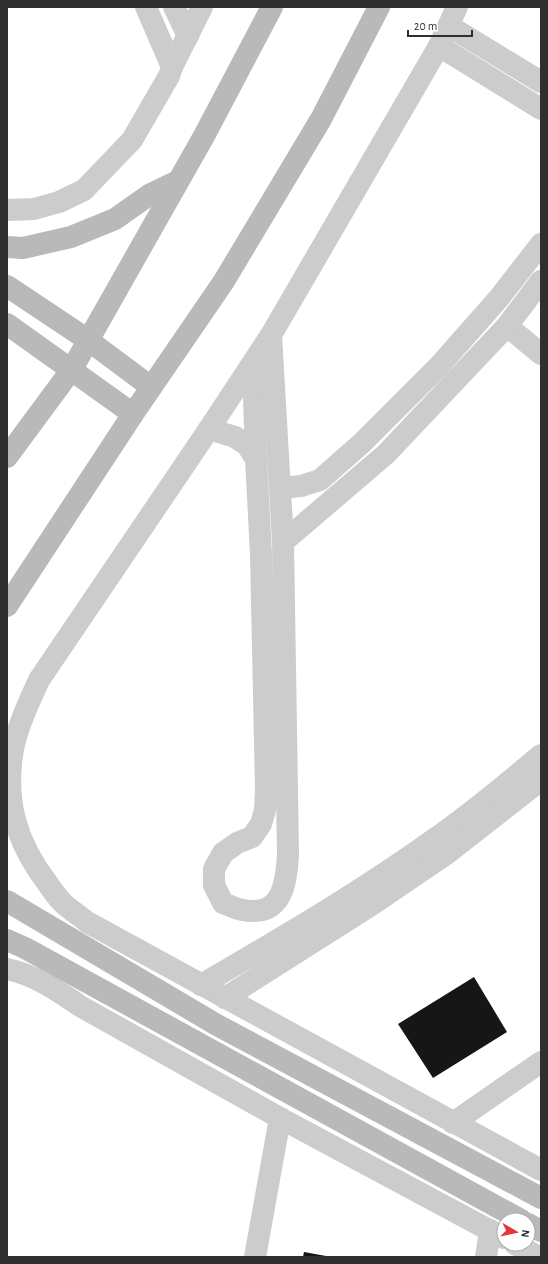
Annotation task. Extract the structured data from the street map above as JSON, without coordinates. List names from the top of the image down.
{
  "scale_bar": "20 m",
  "north": "right"
}
